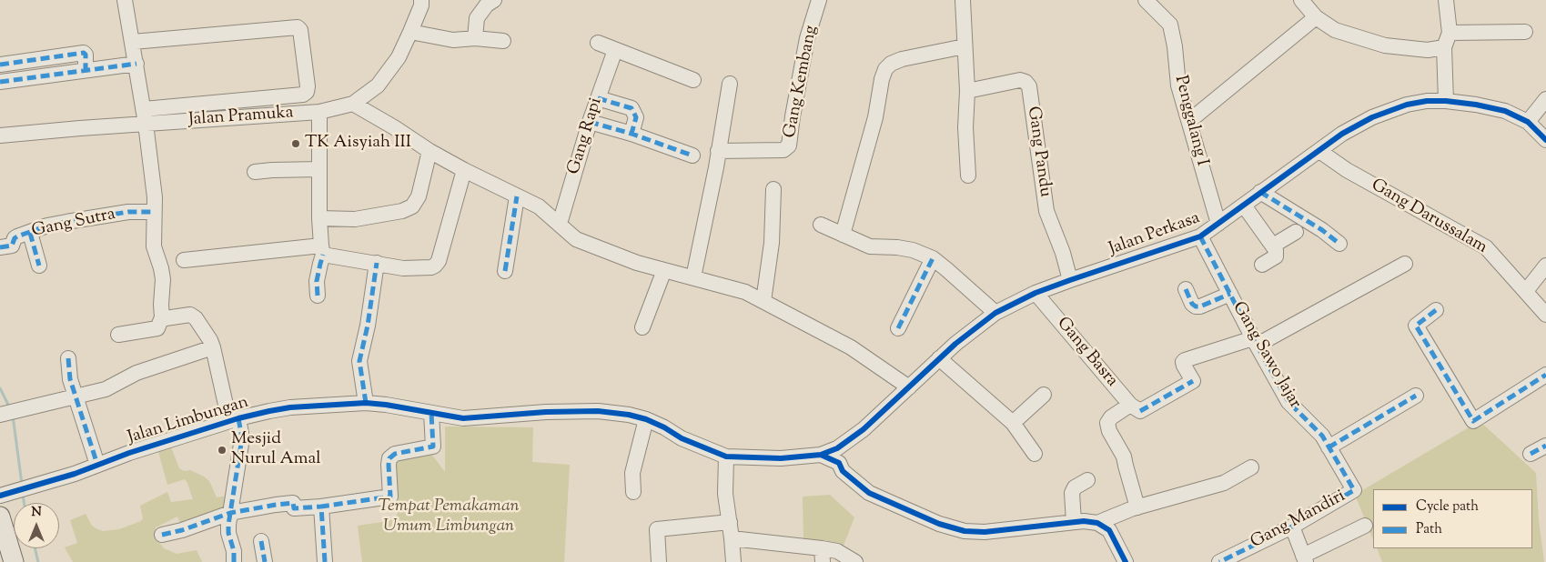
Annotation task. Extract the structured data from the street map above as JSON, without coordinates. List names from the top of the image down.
{
  "streets": {
    "street": [
      "Gang Kembang",
      "Jalan Pramuka",
      "Penggalang I",
      "Gang Rapi",
      "Gang Pandu",
      "Gang Darussalam",
      "Gang Sutra",
      "Jalan Perkasa",
      "Gang Basra",
      "Gang Sawo Jajar",
      "Jalan Limbungan",
      "Gang Mandiri"
    ]
  },
  "crossings": [
    ["Penggalang I", "Jalan Perkasa"],
    ["Gang Pandu", "Jalan Perkasa"],
    ["Gang Darussalam", "Jalan Perkasa"],
    ["Jalan Perkasa", "Gang Basra"],
    ["Jalan Perkasa", "Gang Sawo Jajar"],
    ["Jalan Perkasa", "Jalan Limbungan"],
    ["Gang Sawo Jajar", "Gang Mandiri"]
  ],
  "parks": ["Tempat Pemakaman Umum Limbungan"],
  "places": ["TK Aisyiah III", "Mesjid Nurul Amal"],
  "legend": ["Cycle path", "Path"],
  "north": "top"
}
